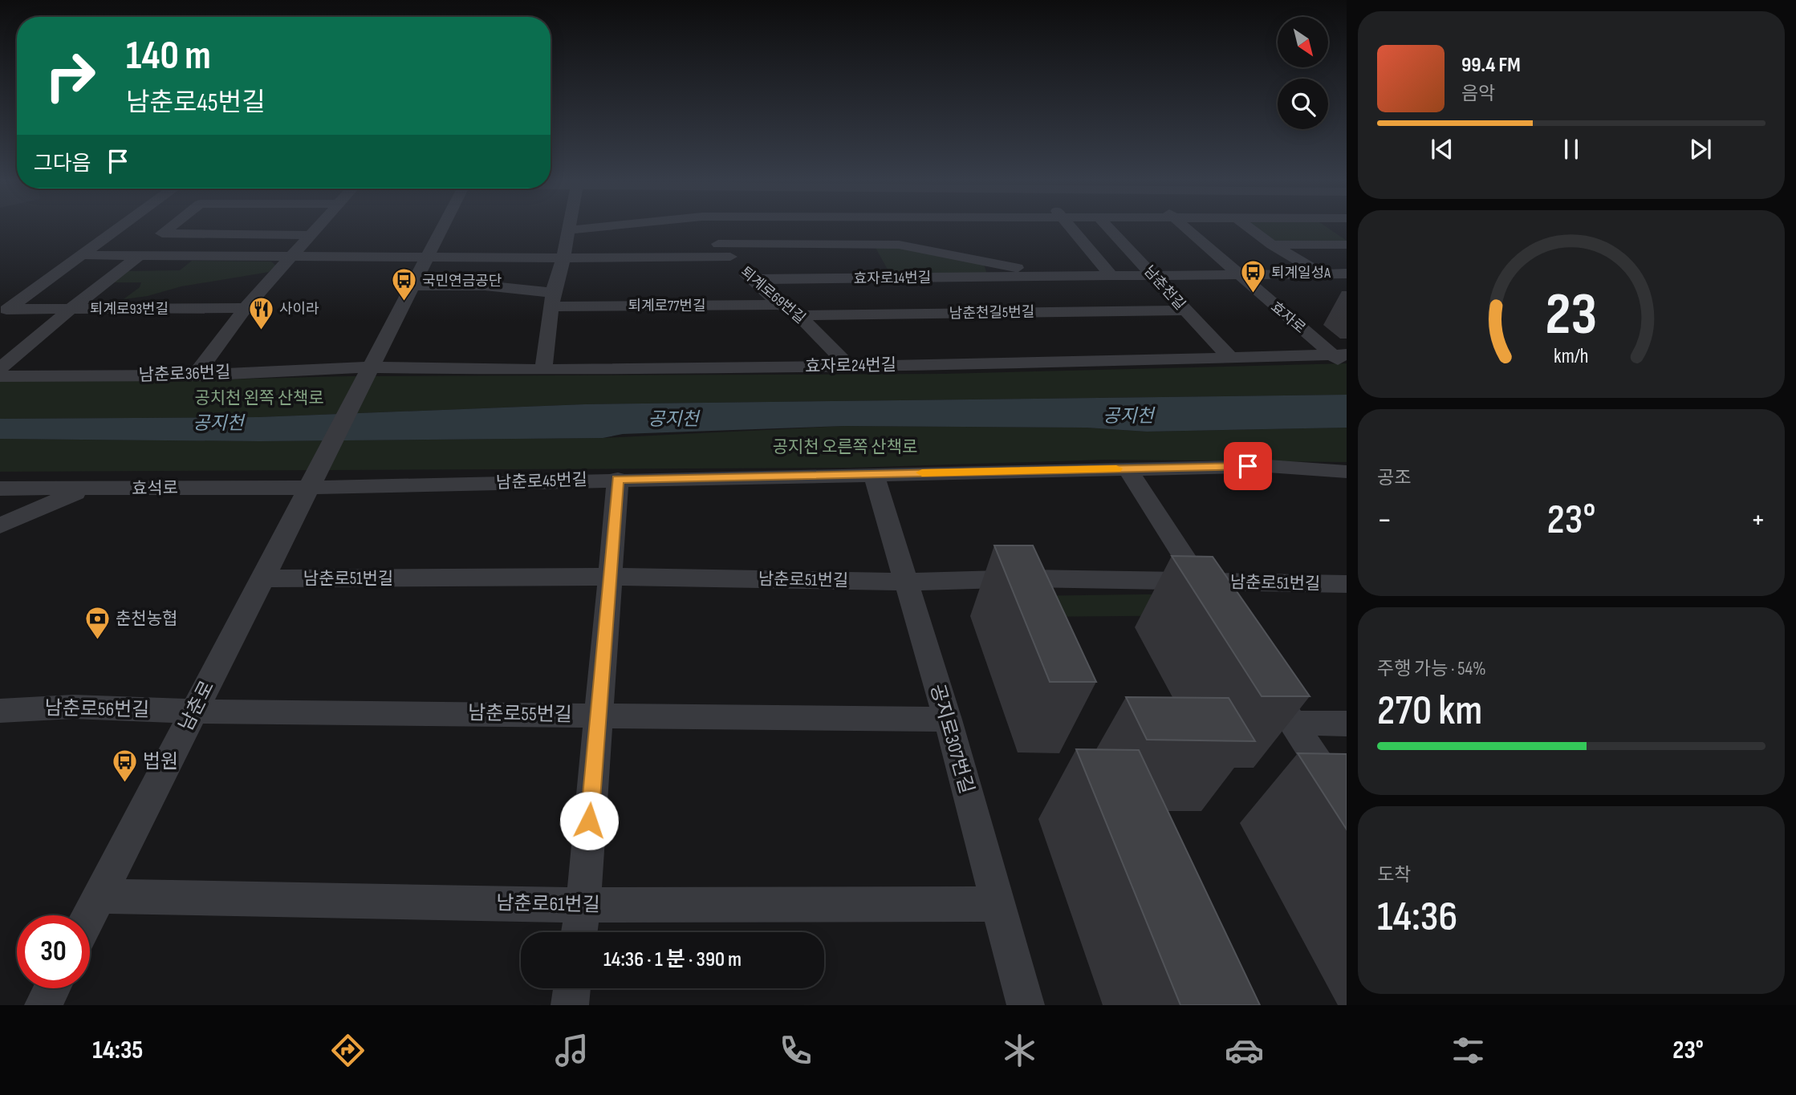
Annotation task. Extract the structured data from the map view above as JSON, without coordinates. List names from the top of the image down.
{
  "streets": {
    "street": [
      "효자로14번길",
      "남춘천길",
      "퇴계로69번길",
      "퇴계로77번길",
      "퇴계로93번길",
      "남춘천길5번길",
      "효자로",
      "효자로24번길",
      "남춘로36번길",
      "남춘로45번길",
      "효석로",
      "남춘로51번길",
      "남춘로",
      "남춘로56번길",
      "남춘로55번길",
      "공지로307번길",
      "남춘로61번길"
    ]
  },
  "crossings": [
    ["효자로14번길", "남춘천길"],
    ["효자로14번길", "퇴계로69번길"],
    ["효자로14번길", "효자로"],
    ["남춘천길", "남춘천길5번길"],
    ["남춘천길", "효자로24번길"],
    ["퇴계로69번길", "퇴계로77번길"],
    ["퇴계로69번길", "남춘천길5번길"],
    ["퇴계로69번길", "효자로24번길"],
    ["효자로", "효자로24번길"],
    ["효자로24번길", "남춘로36번길"],
    ["효자로24번길", "남춘로"],
    ["남춘로36번길", "남춘로"],
    ["남춘로45번길", "효석로"],
    ["남춘로45번길", "남춘로"],
    ["남춘로45번길", "공지로307번길"],
    ["효석로", "남춘로"],
    ["남춘로51번길", "남춘로"],
    ["남춘로51번길", "공지로307번길"],
    ["남춘로", "남춘로56번길"],
    ["남춘로", "남춘로55번길"],
    ["남춘로", "남춘로61번길"],
    ["남춘로56번길", "남춘로55번길"],
    ["남춘로55번길", "공지로307번길"],
    ["공지로307번길", "남춘로61번길"]
  ],
  "water": ["공지천"],
  "parks": ["공치천 왼쪽 산책로", "공지천 오른쪽 산책로"],
  "places": {
    "bus stop": ["퇴계일성A", "국민연금공단", "법원"],
    "restaurant": ["사이라"],
    "bank": ["춘천농협"]
  },
  "north": "bottom right",
  "page": {
    "turn": ["140 m", "남춘로45번길"],
    "song": ["99.4 FM", "음악"],
    "then": "그다음",
    "tile": [
      "공조",
      ["주행 가능 · 54%", "270 km"],
      ["도착", "14:36"]
    ],
    "heat": ["−", "23°", "+"],
    "limit": "30",
    "trip": "14:36 · 1 분 · 390 m",
    "tabs": ["14:35", "23°"],
    "gauge": ["23", "km/h"]
  }
}
